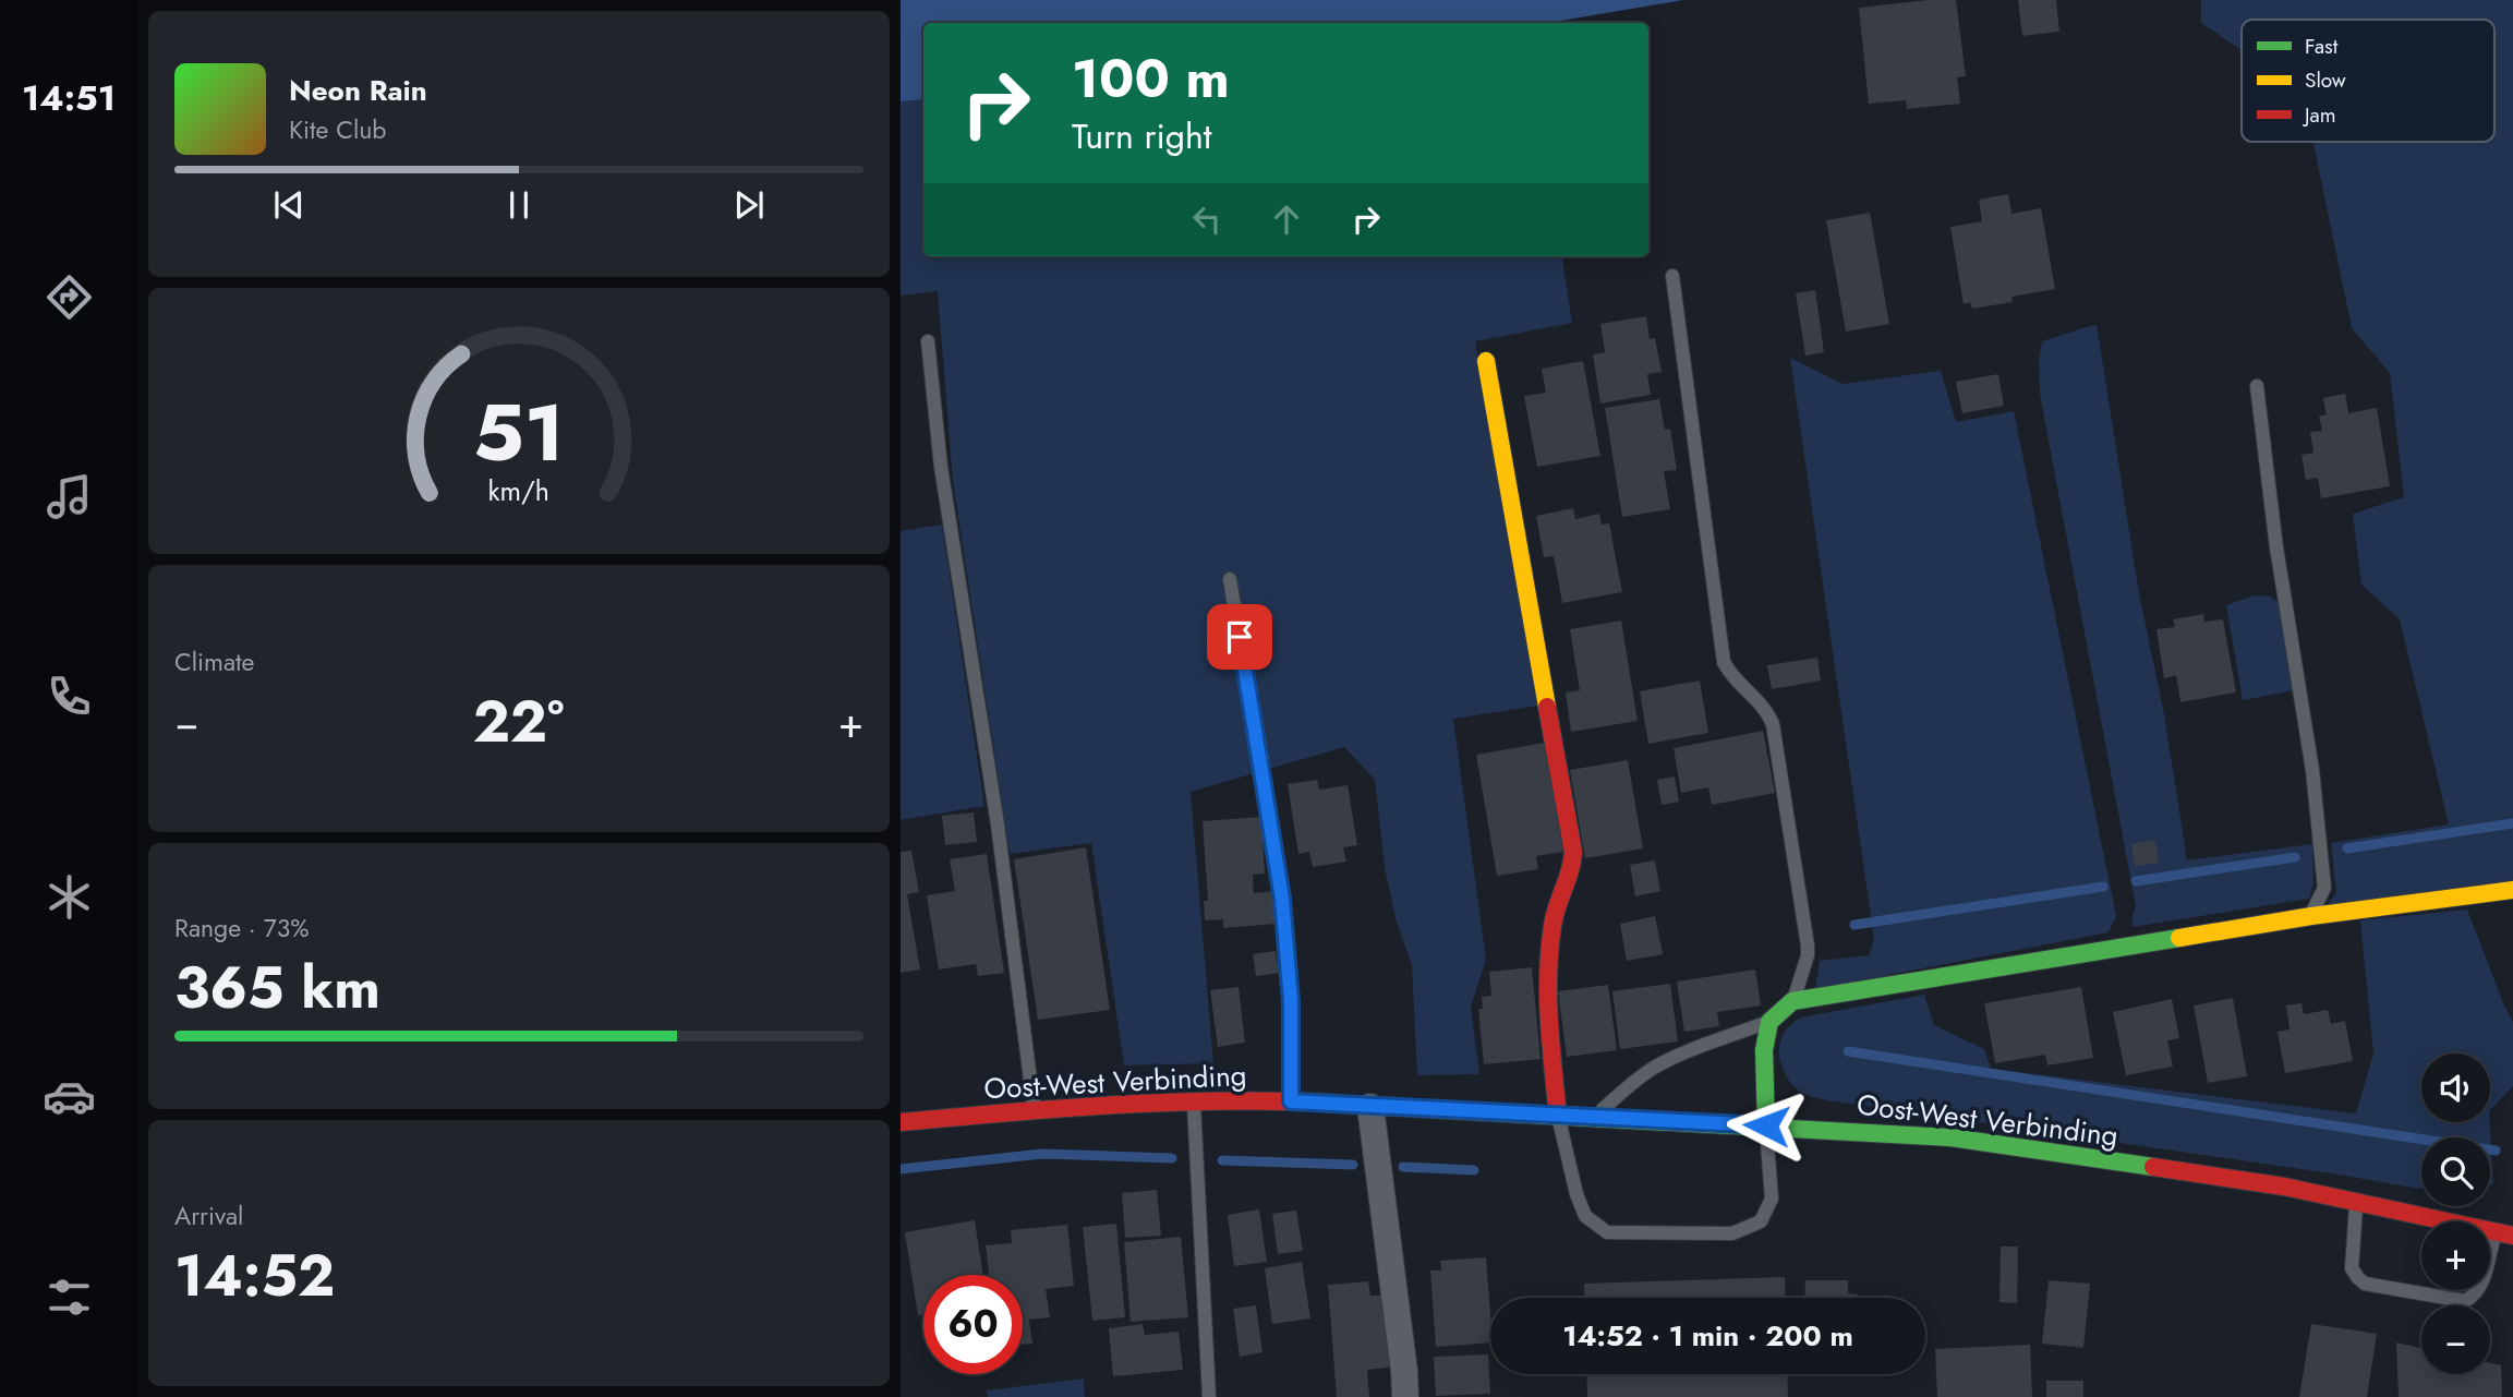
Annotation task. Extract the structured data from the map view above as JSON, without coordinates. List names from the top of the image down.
{
  "streets": {
    "street": ["Oost-West Verbinding"]
  },
  "legend": ["Fast", "Slow", "Jam"],
  "page": {
    "tabs": "14:51",
    "turn": ["100 m", "Turn right"],
    "song": ["Neon Rain", "Kite Club"],
    "tile": [
      "Climate",
      ["Range · 73%", "365 km"],
      ["Arrival", "14:52"]
    ],
    "heat": ["−", "22°", "+"],
    "map_buttons": ["+", "−"],
    "limit": "60",
    "trip": "14:52 · 1 min · 200 m",
    "gauge": ["51", "km/h"]
  }
}
